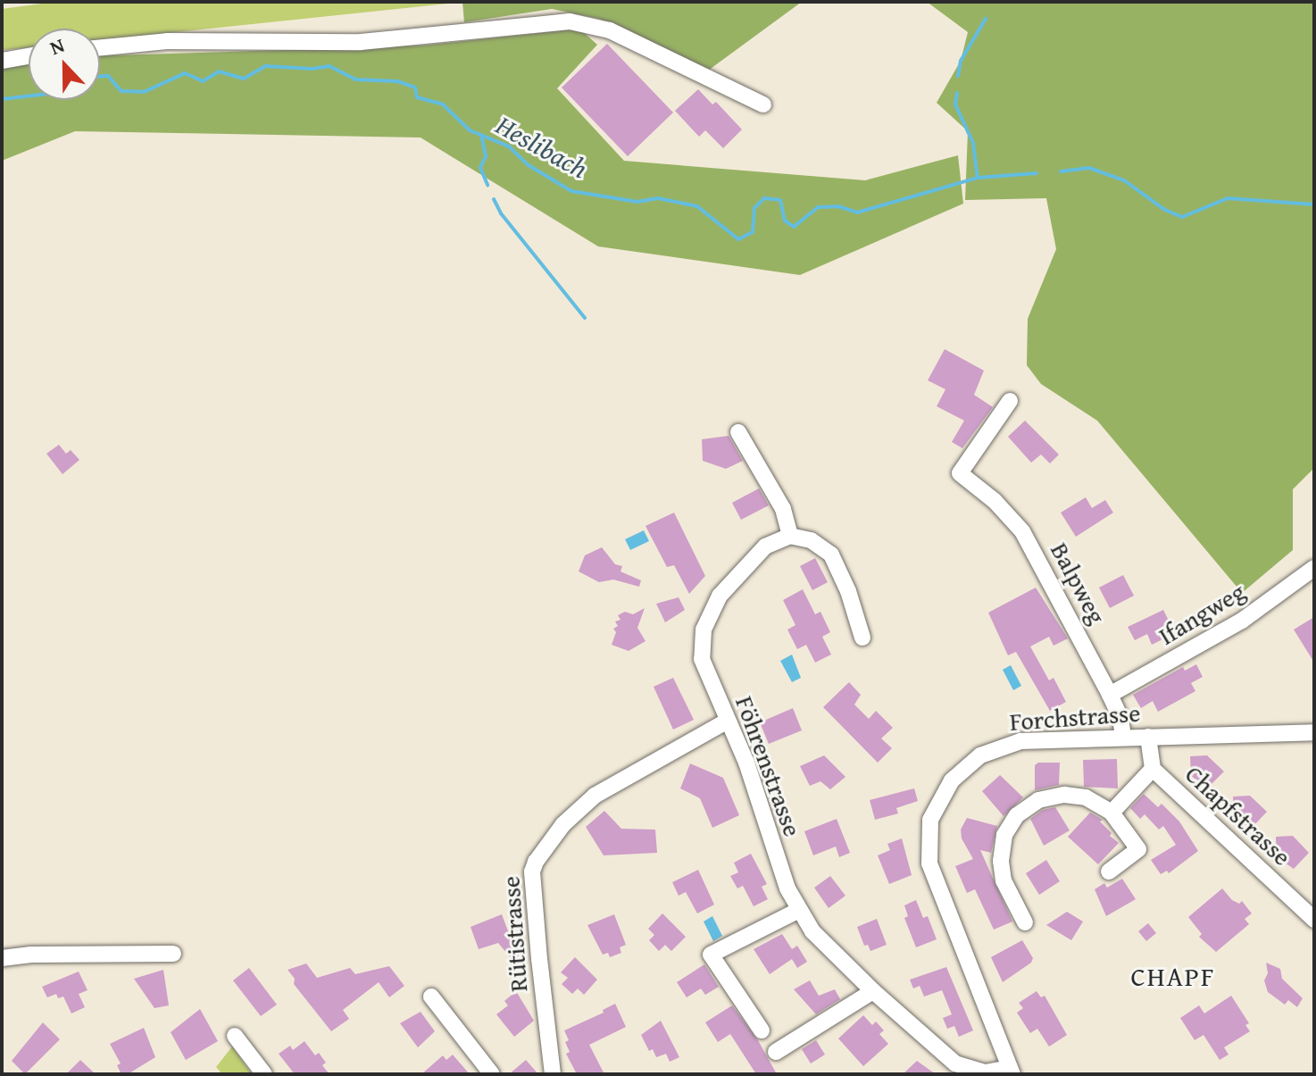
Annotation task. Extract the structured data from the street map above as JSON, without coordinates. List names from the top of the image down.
{
  "streets": {
    "street": [
      "Balpweg",
      "Ifangweg",
      "Forchstrasse",
      "Föhrenstrasse",
      "Chapfstrasse",
      "Rütistrasse"
    ]
  },
  "crossings": [
    ["Balpweg", "Ifangweg"],
    ["Balpweg", "Forchstrasse"],
    ["Forchstrasse", "Föhrenstrasse"],
    ["Forchstrasse", "Chapfstrasse"],
    ["Föhrenstrasse", "Rütistrasse"]
  ],
  "districts": ["CHAPF"],
  "water": ["Heslibach"],
  "north": "top"
}
